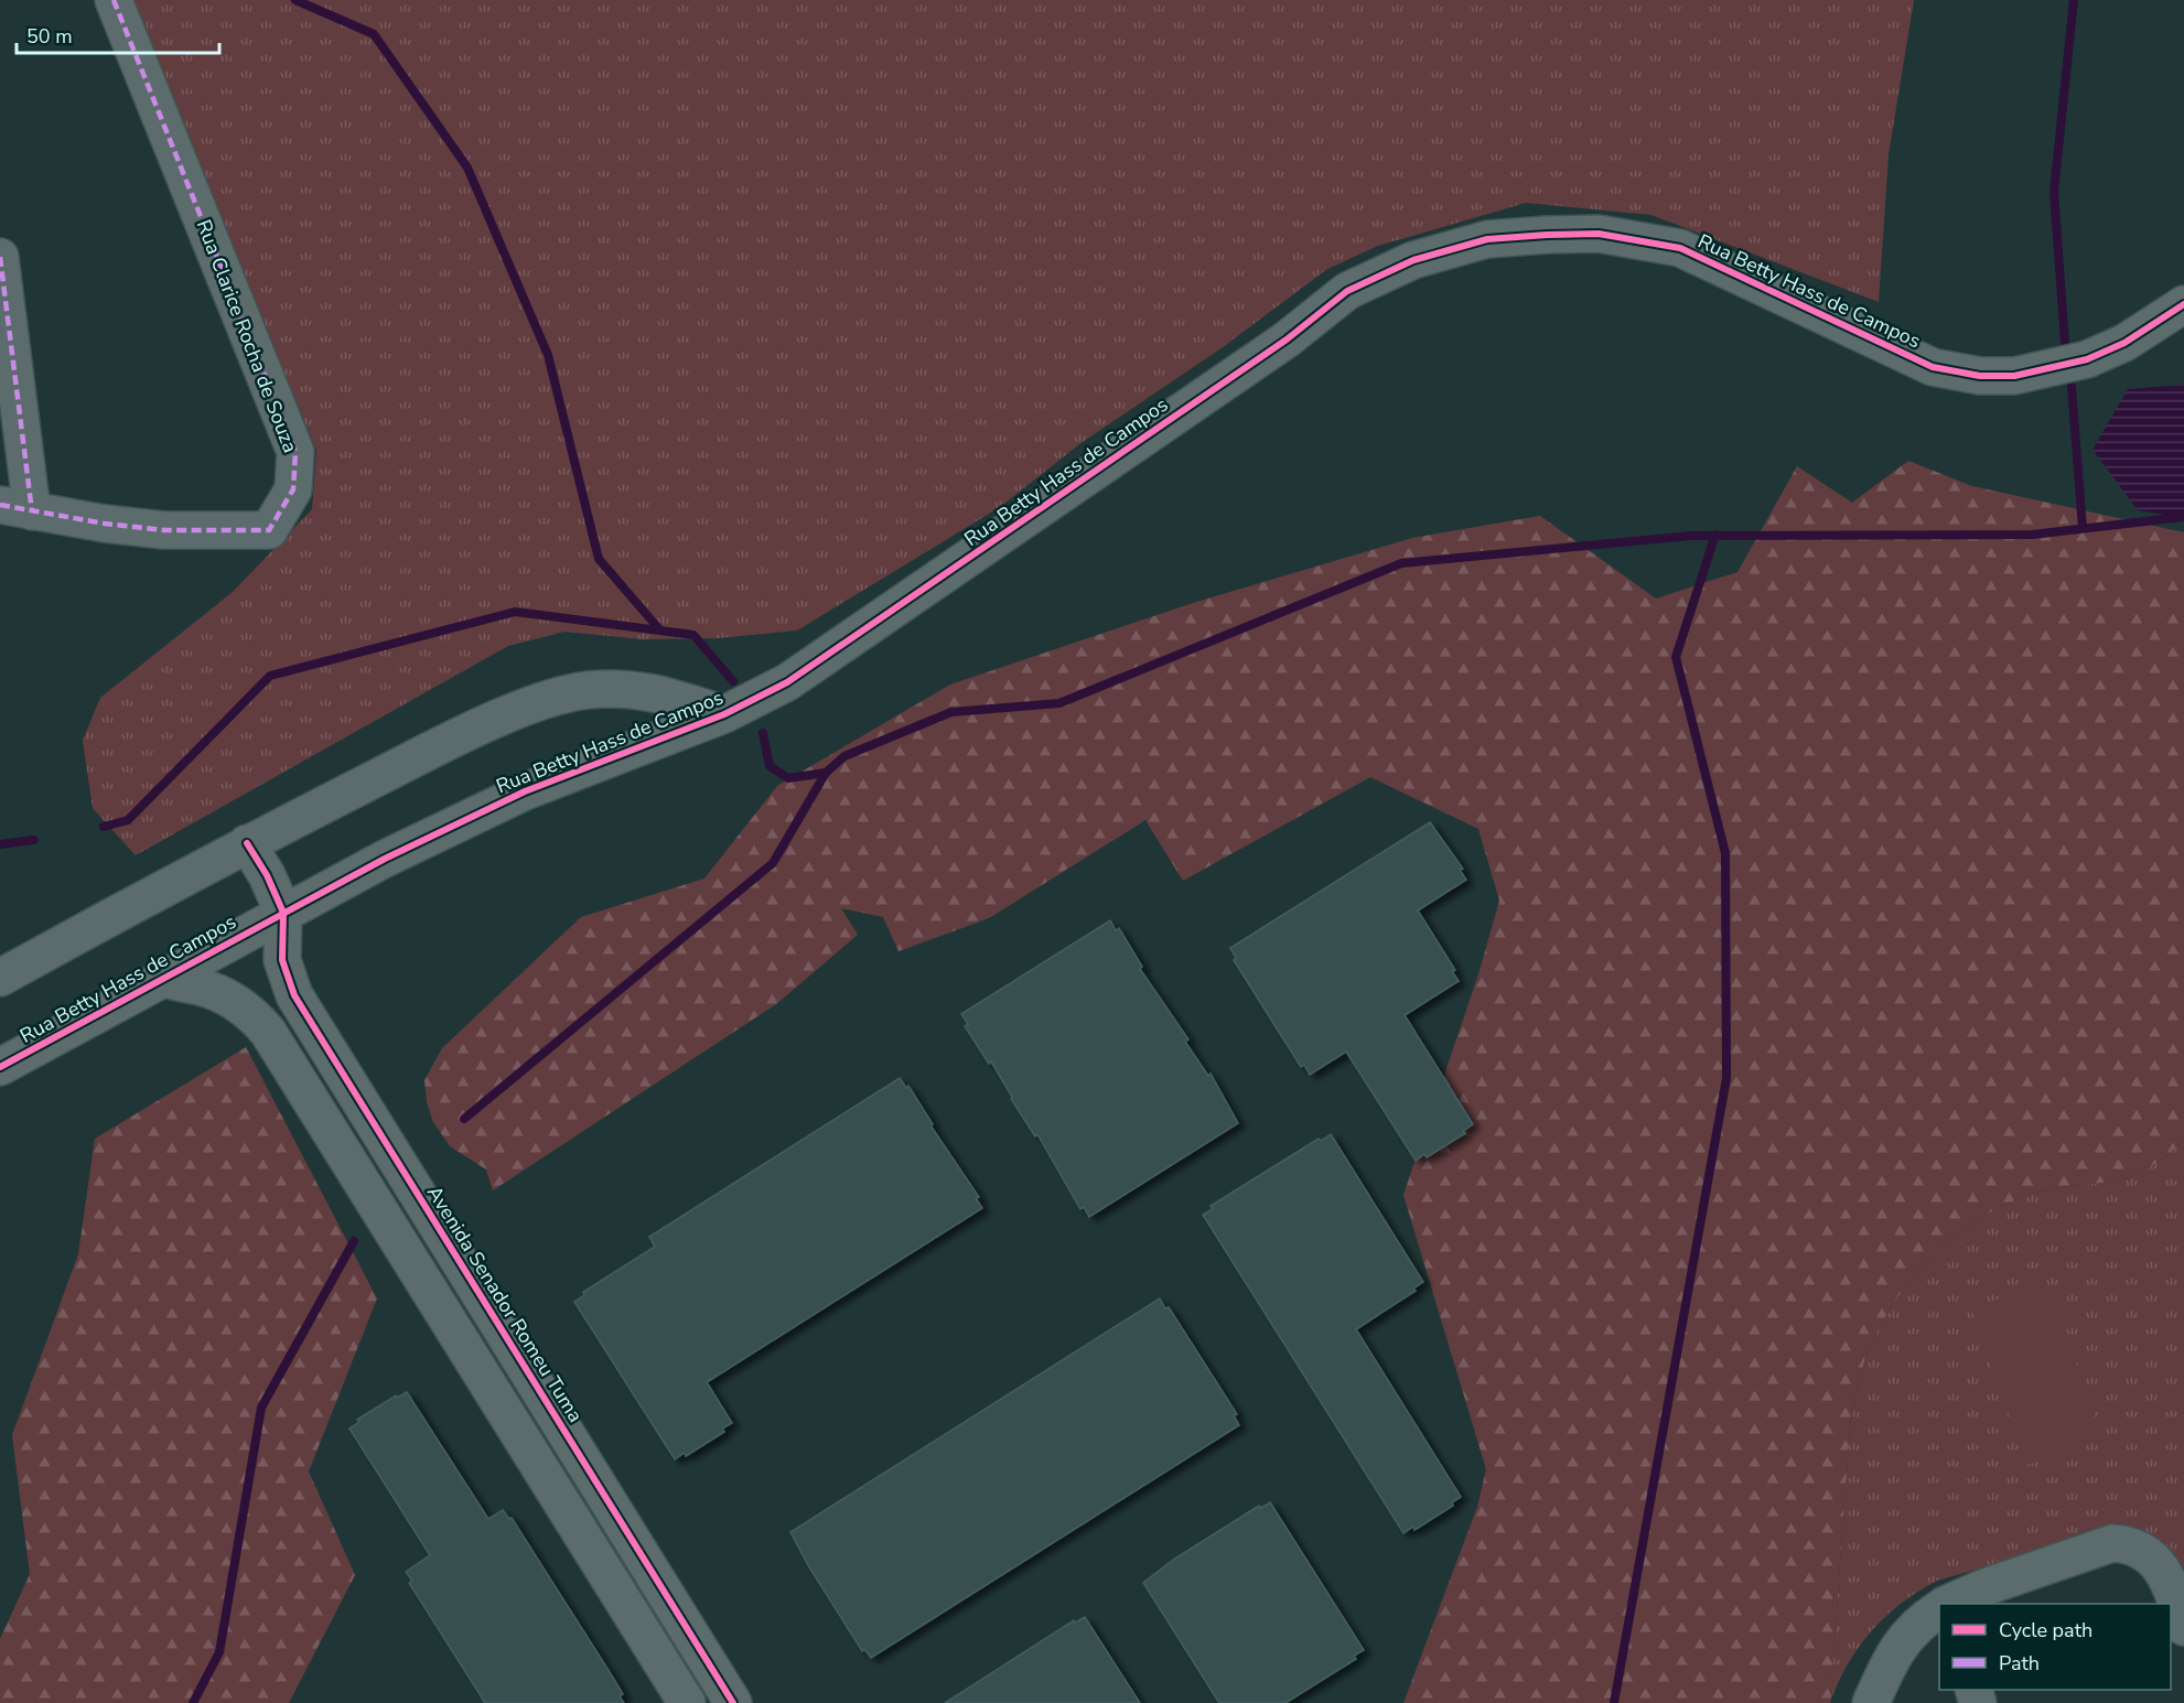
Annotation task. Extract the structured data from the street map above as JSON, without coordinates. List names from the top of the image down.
{
  "streets": {
    "street": ["Rua Betty Hass de Campos", "Rua Clarice Rocha de Souza", "Avenida Senador Romeu Tuma"]
  },
  "crossings": [
    ["Rua Betty Hass de Campos", "Avenida Senador Romeu Tuma"]
  ],
  "legend": ["Cycle path", "Path"],
  "scale_bar": "50 m"
}
